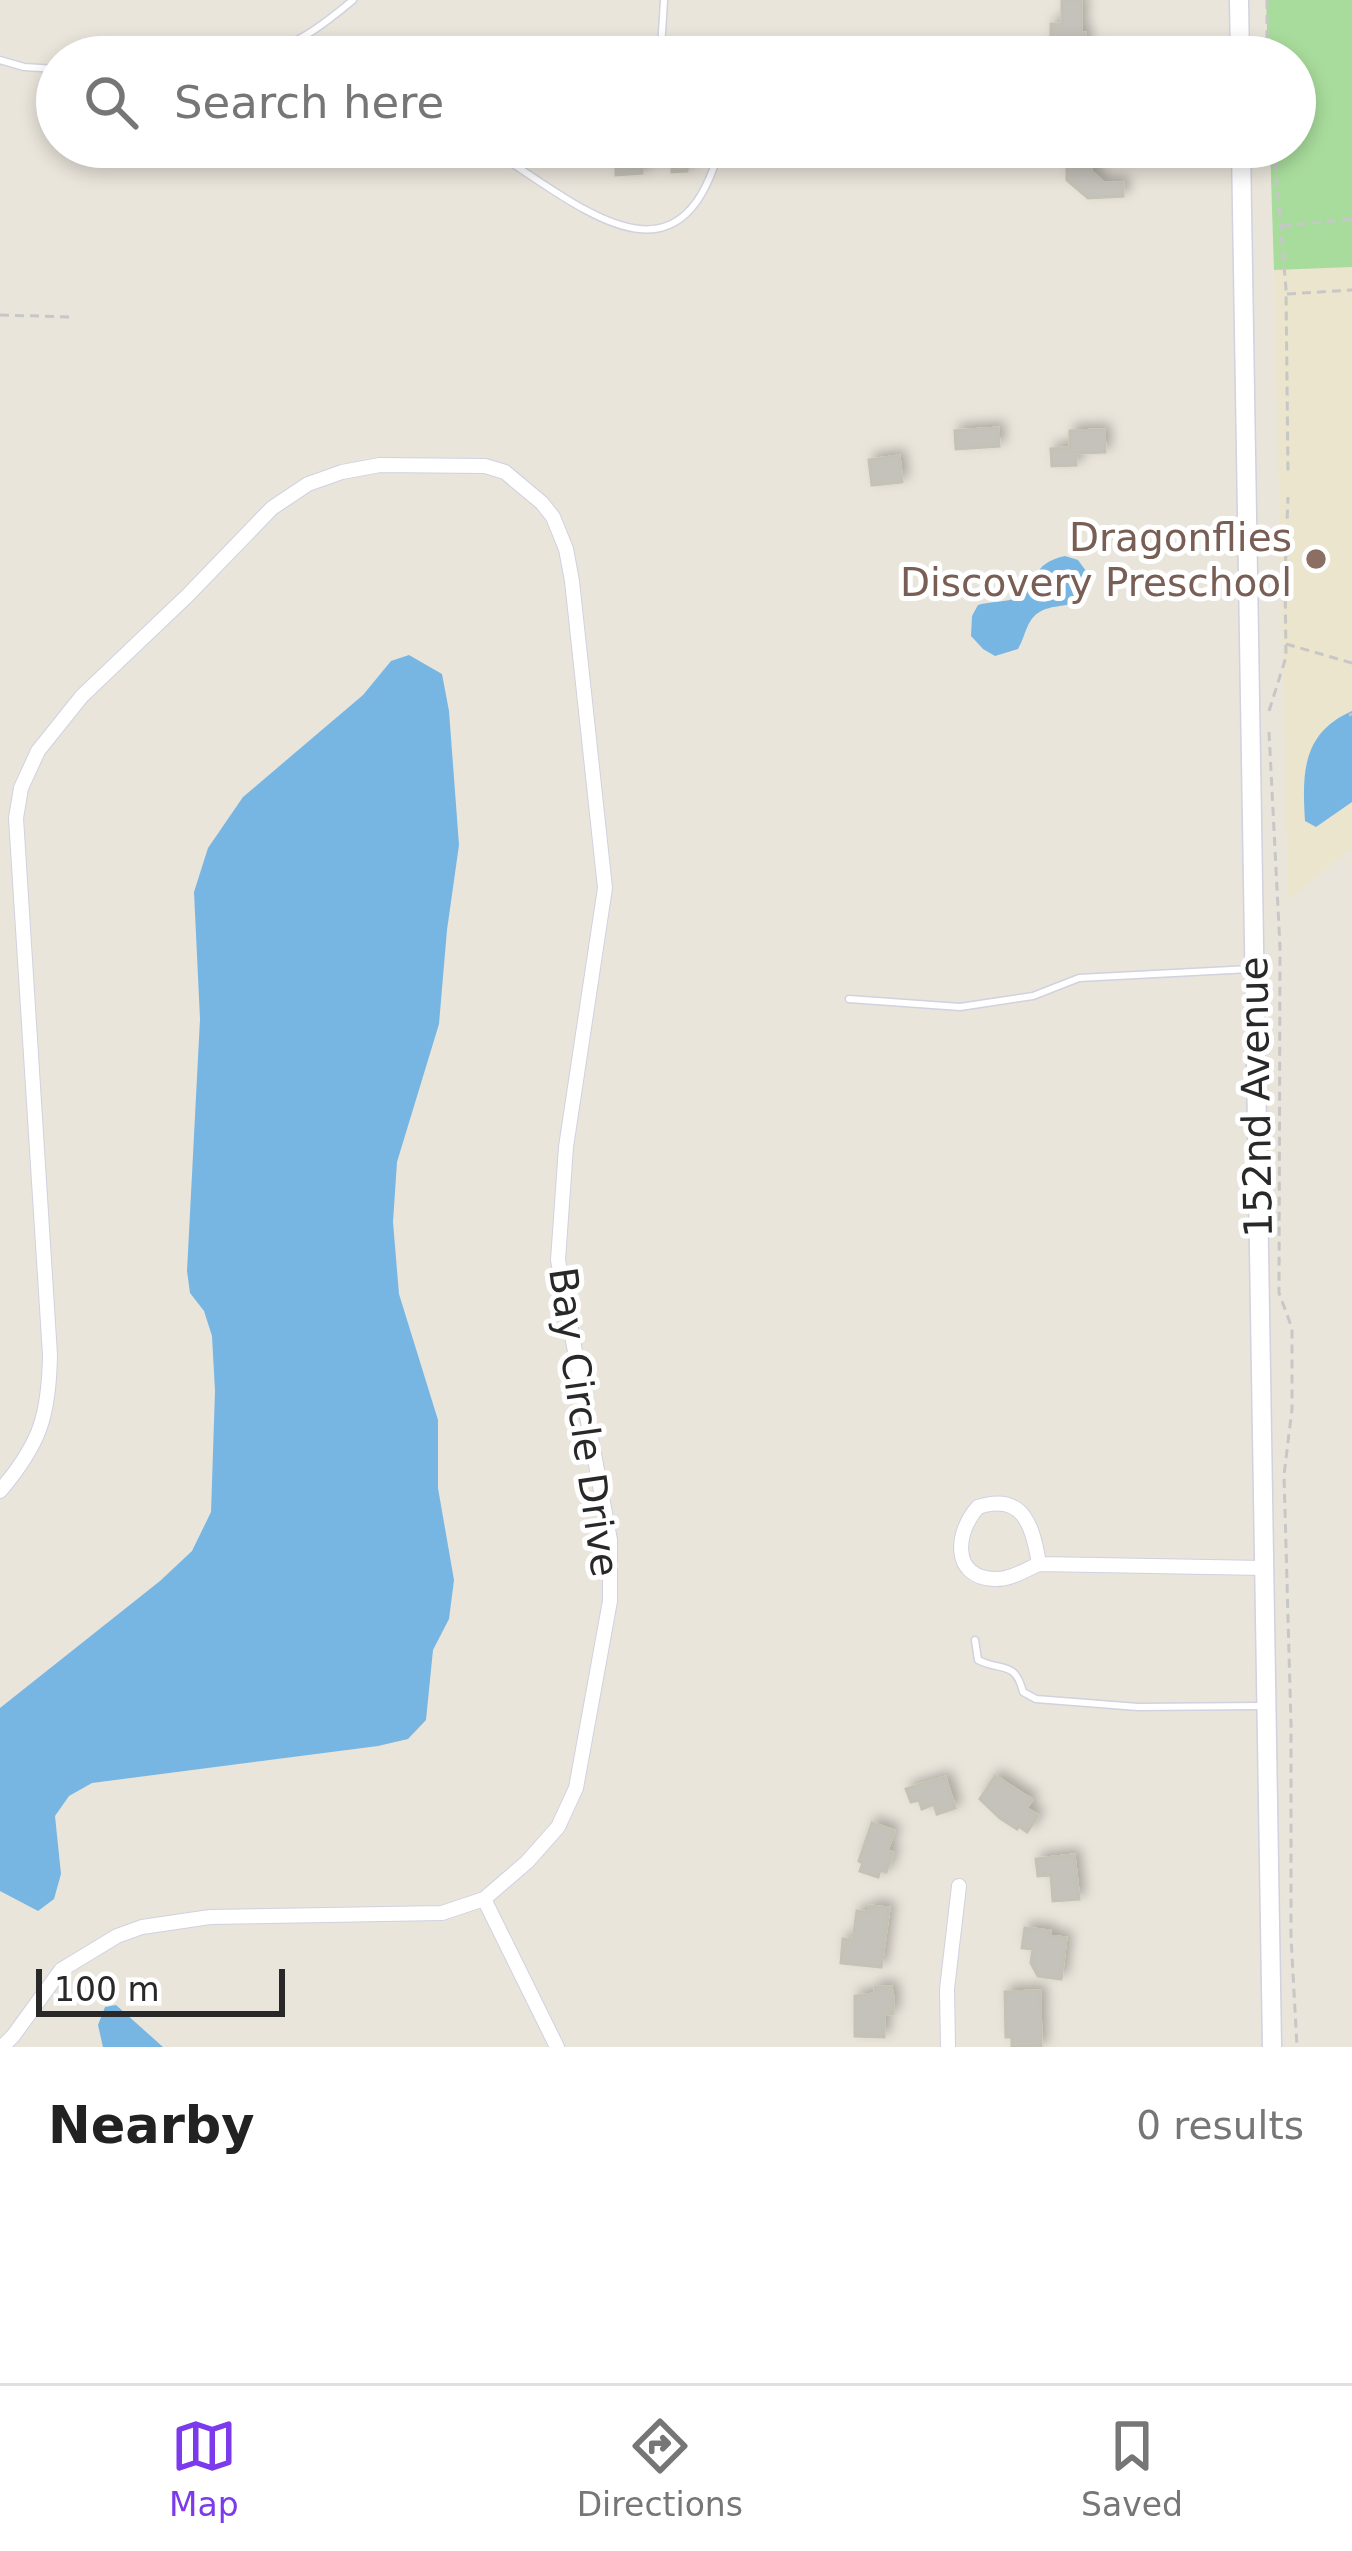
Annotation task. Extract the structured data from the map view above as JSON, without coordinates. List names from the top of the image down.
{
  "streets": {
    "street": ["152nd Avenue", "Bay Circle Drive"]
  },
  "places": ["Dragonflies Discovery Preschool"],
  "scale_bar": "100 m",
  "page": {
    "search": "Search here",
    "scale": "100 m",
    "heading": ["Nearby", "0 results"],
    "nav": ["Map", "Directions", "Saved"]
  }
}
